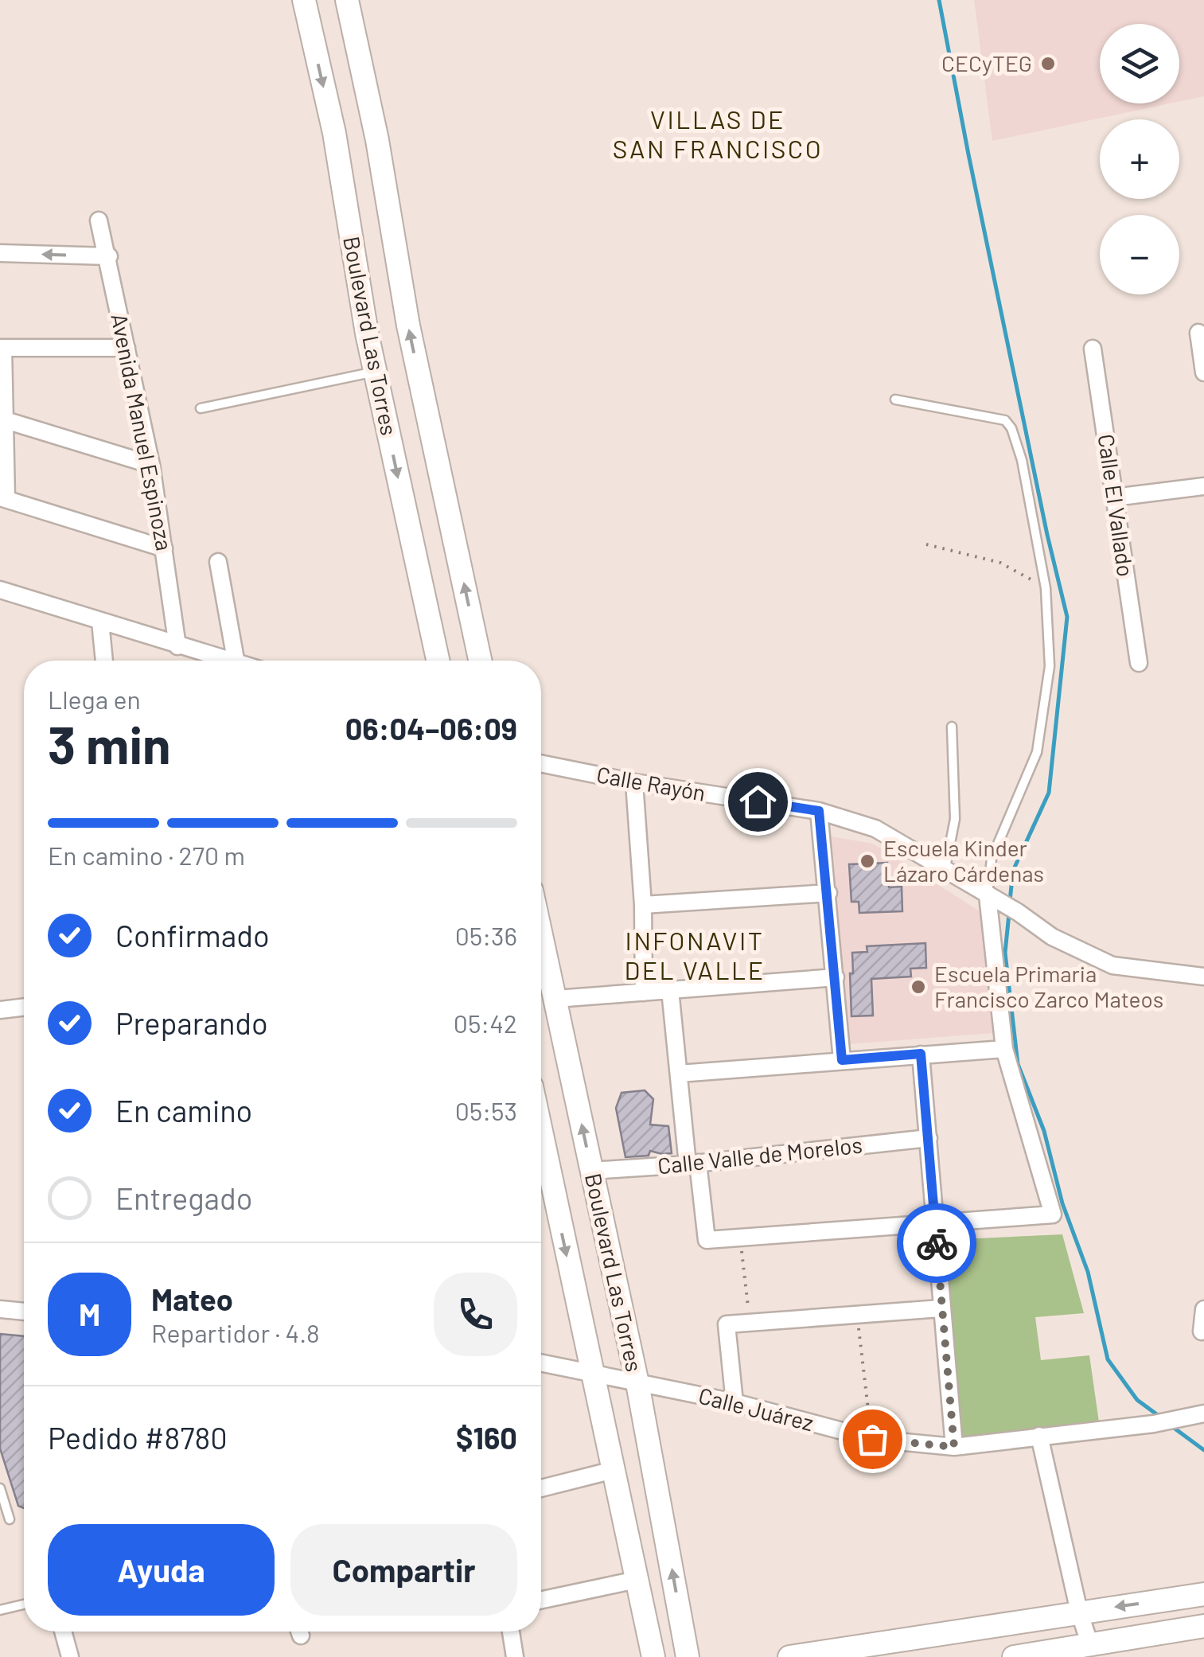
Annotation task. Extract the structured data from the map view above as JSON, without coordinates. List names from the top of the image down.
{
  "streets": {
    "street": [
      "Boulevard Las Torres",
      "Avenida Manuel Espinoza",
      "Calle El Vallado",
      "Calle Rayón",
      "Calle Valle de Morelos",
      "Calle Juárez"
    ]
  },
  "crossings": [
    ["Boulevard Las Torres", "Calle Valle de Morelos"],
    ["Boulevard Las Torres", "Calle Juárez"]
  ],
  "districts": ["VILLAS DE SAN FRANCISCO", "INFONAVIT DEL VALLE"],
  "places": ["CECyTEG", "Escuela Kinder Lázaro Cárdenas", "Escuela Primaria Francisco Zarco Mateos"],
  "page": {
    "map_buttons": ["+", "−"],
    "heading": ["3 min", "Llega en", "06:04–06:09"],
    "panel": [
      "Mateo",
      "Repartidor · 4.8",
      "Pedido #8780",
      "$160"
    ],
    "bar": "En camino · 270 m",
    "list": [
      ["Confirmado", "05:36"],
      ["Preparando", "05:42"],
      ["En camino", "05:53"],
      "Entregado"
    ],
    "round": "M",
    "buttons": ["Ayuda", "Compartir"]
  }
}
